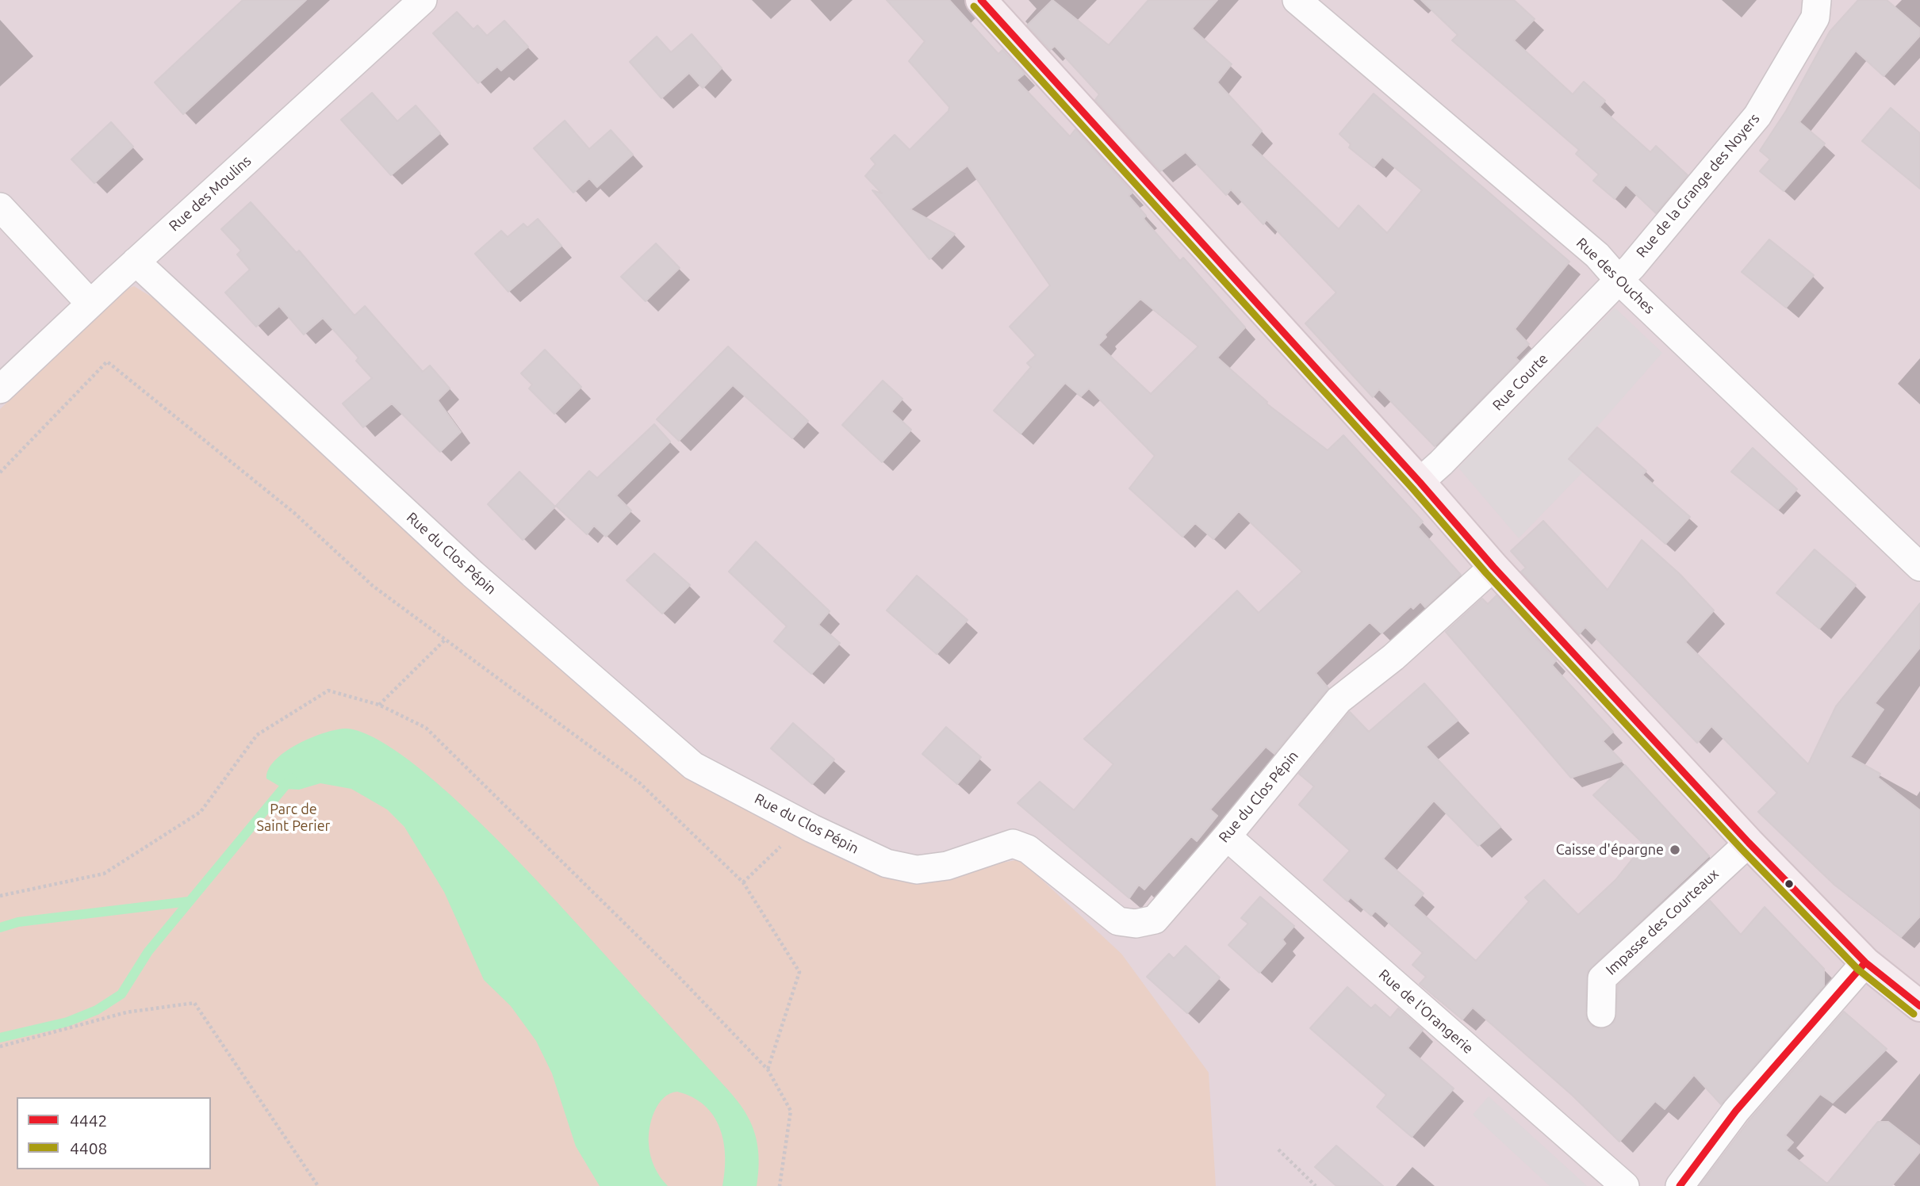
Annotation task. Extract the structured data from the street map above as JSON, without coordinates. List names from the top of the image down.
{
  "streets": {
    "street": [
      "Rue de la Grange des Noyers",
      "Rue des Moulins",
      "Rue des Ouches",
      "Rue Courte",
      "Rue du Clos Pépin",
      "Impasse des Courteaux",
      "Rue de l'Orangerie"
    ]
  },
  "crossings": [
    ["Rue de la Grange des Noyers", "Rue des Ouches"],
    ["Rue de la Grange des Noyers", "Rue Courte"],
    ["Rue des Moulins", "Rue du Clos Pépin"],
    ["Rue des Ouches", "Rue Courte"],
    ["Rue du Clos Pépin", "Rue de l'Orangerie"]
  ],
  "parks": ["Parc de Saint Perier"],
  "places": ["Caisse d'épargne"],
  "lines": ["transit line 4442", "transit line 4408"],
  "legend": ["4442", "4408"]
}
